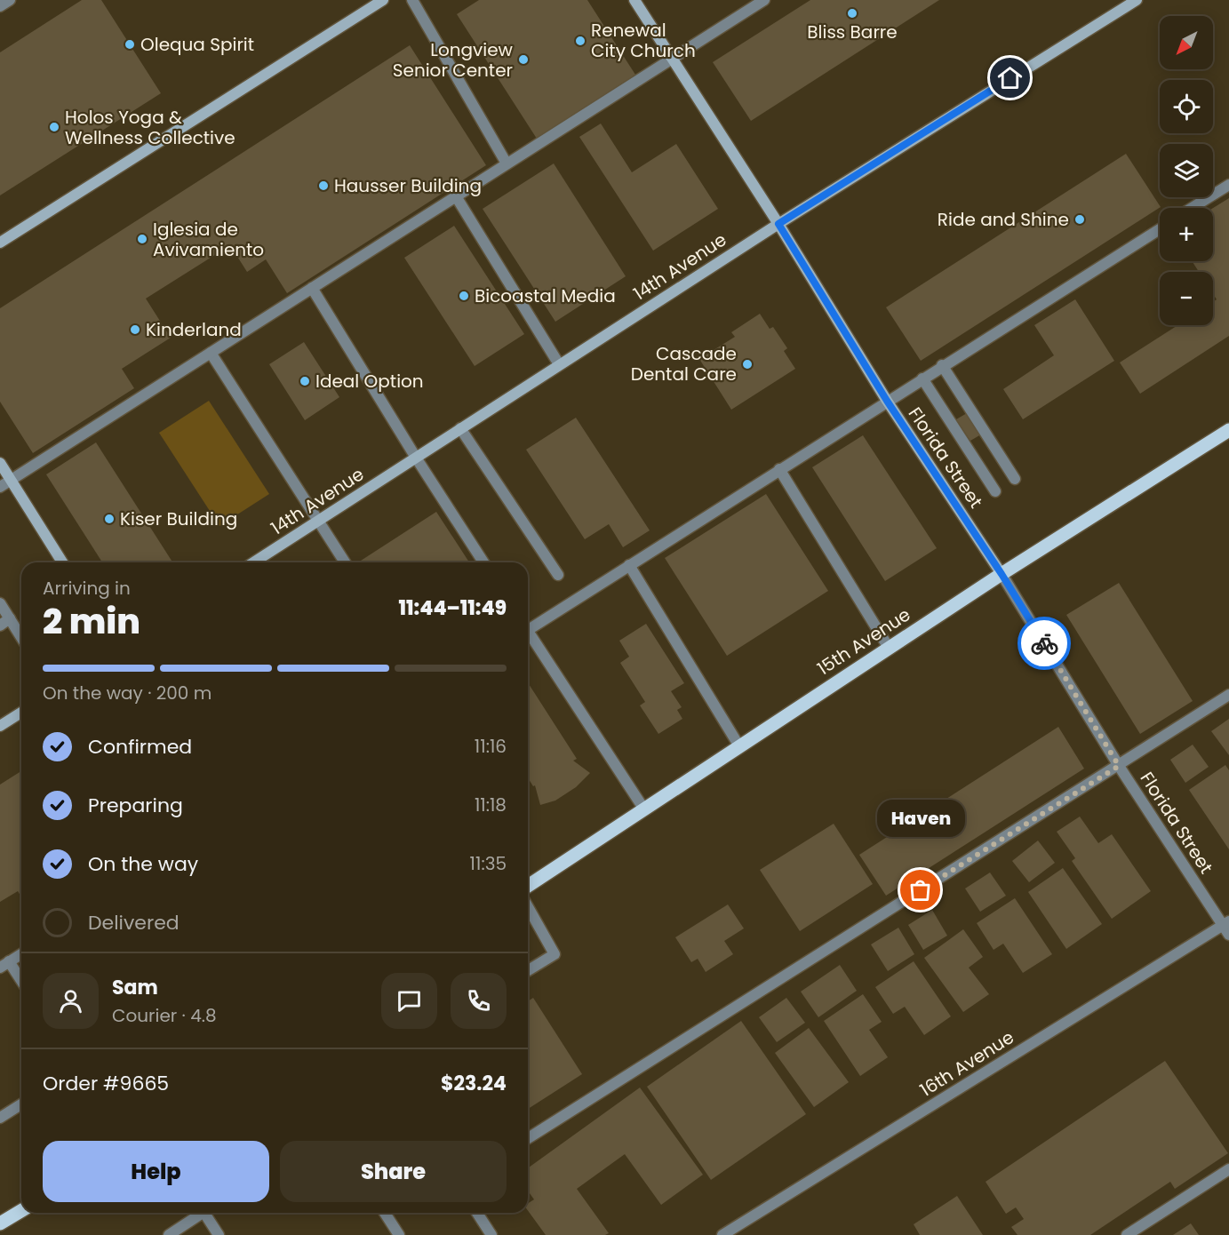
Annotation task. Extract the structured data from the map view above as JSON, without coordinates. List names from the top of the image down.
{
  "streets": {
    "main road": ["15th Avenue"],
    "street": ["14th Avenue", "Florida Street", "16th Avenue"]
  },
  "crossings": [
    ["14th Avenue", "Florida Street"],
    ["Florida Street", "15th Avenue"],
    ["Florida Street", "16th Avenue"]
  ],
  "places": [
    "Bliss Barre",
    "Renewal City Church",
    "Olequa Spirit",
    "Longview Senior Center",
    "Holos Yoga & Wellness Collective",
    "Hausser Building",
    "Ride and Shine",
    "Iglesia de Avivamiento",
    "Bicoastal Media",
    "Kinderland",
    "Cascade Dental Care",
    "Ideal Option",
    "Kiser Building",
    "Haven"
  ],
  "north": "bottom left",
  "page": {
    "map_buttons": ["+", "−"],
    "heading": ["2 min", "Arriving in", "11:44–11:49"],
    "panel": [
      "Sam",
      "Courier · 4.8",
      "Order #9665",
      "$23.24"
    ],
    "bar": "On the way · 200 m",
    "list": [
      ["Confirmed", "11:16"],
      ["Preparing", "11:18"],
      ["On the way", "11:35"],
      "Delivered"
    ],
    "bubble": "Haven",
    "buttons": ["Help", "Share"]
  }
}
